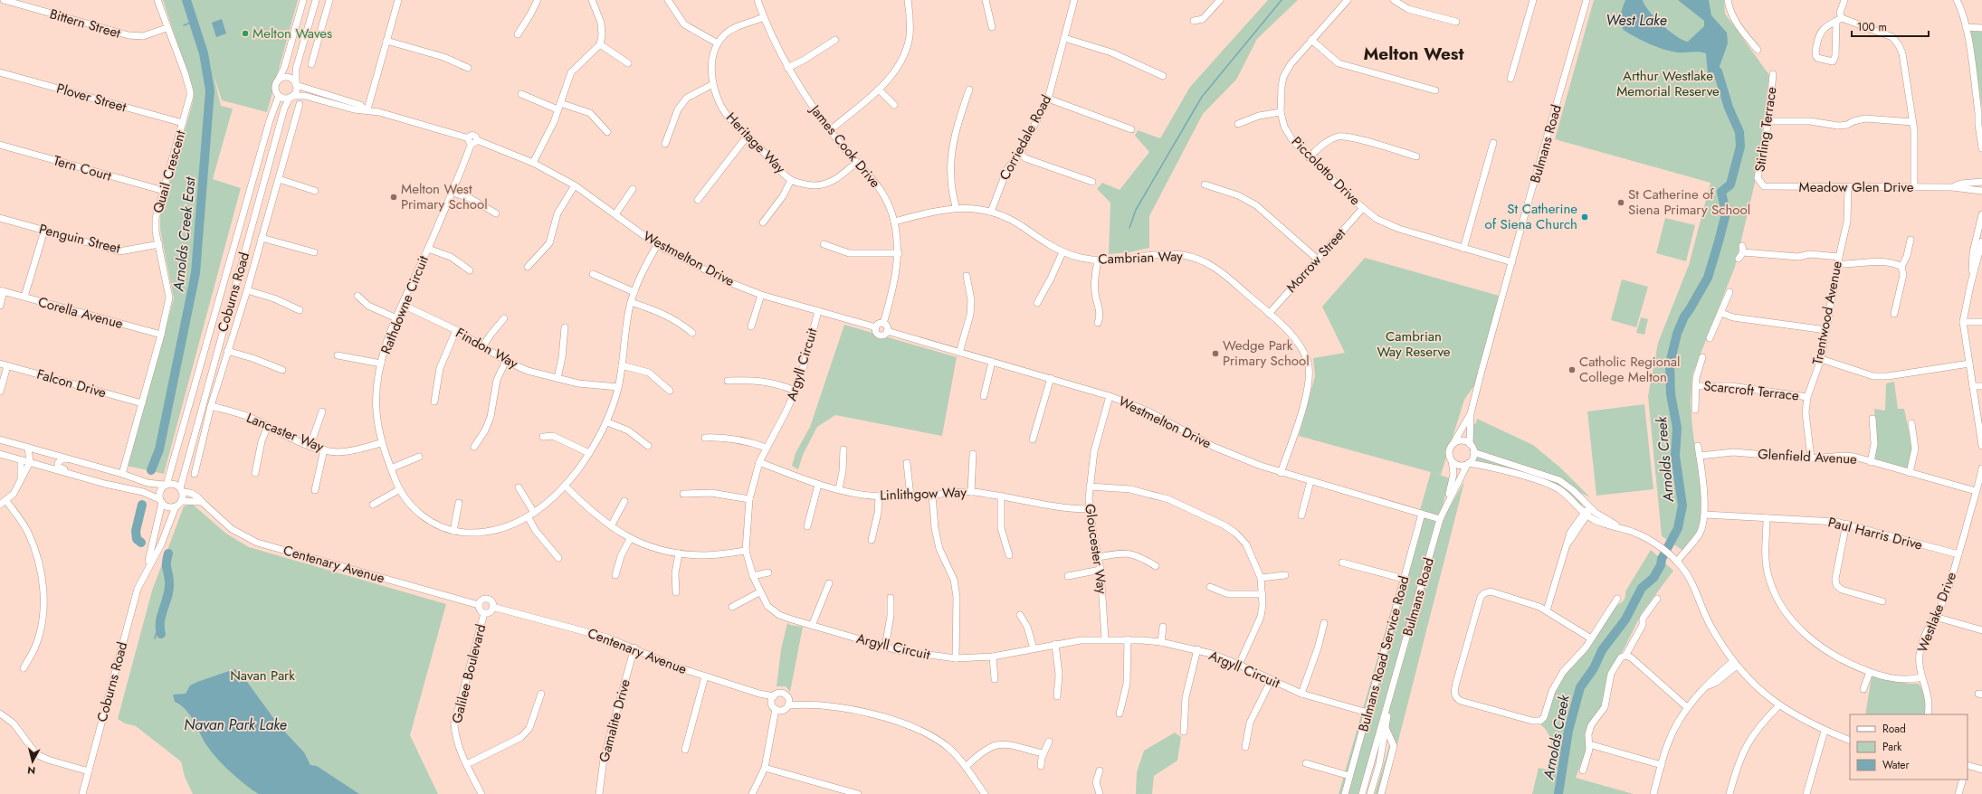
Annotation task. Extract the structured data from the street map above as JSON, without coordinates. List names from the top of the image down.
{
  "streets": {
    "street": [
      "Bittern Street",
      "Plover Street",
      "Stirling Terrace",
      "Corriedale Road",
      "Heritage Way",
      "Bulmans Road",
      "James Cook Drive",
      "Tern Court",
      "Piccolotto Drive",
      "Quail Crescent",
      "Meadow Glen Drive",
      "Penguin Street",
      "Cambrian Way",
      "Westmelton Drive",
      "Morrow Street",
      "Coburns Road",
      "Rathdowne Circuit",
      "Corella Avenue",
      "Trentwood Avenue",
      "Findon Way",
      "Argyll Circuit",
      "Falcon Drive",
      "Scarcroft Terrace",
      "Lancaster Way",
      "Glenfield Avenue",
      "Linlithgow Way",
      "Paul Harris Drive",
      "Gloucester Way",
      "Centenary Avenue",
      "Westlake Drive",
      "Bulmans Road Service Road",
      "Galilee Boulevard",
      "Gamalite Drive"
    ]
  },
  "crossings": [
    ["Bittern Street", "Quail Crescent"],
    ["Plover Street", "Quail Crescent"],
    ["Stirling Terrace", "Meadow Glen Drive"],
    ["Corriedale Road", "Cambrian Way"],
    ["Heritage Way", "James Cook Drive"],
    ["Bulmans Road", "Piccolotto Drive"],
    ["Bulmans Road", "Westmelton Drive"],
    ["Bulmans Road", "Bulmans Road Service Road"],
    ["James Cook Drive", "Cambrian Way"],
    ["James Cook Drive", "Westmelton Drive"],
    ["Tern Court", "Quail Crescent"],
    ["Piccolotto Drive", "Morrow Street"],
    ["Quail Crescent", "Penguin Street"],
    ["Quail Crescent", "Corella Avenue"],
    ["Quail Crescent", "Falcon Drive"],
    ["Meadow Glen Drive", "Trentwood Avenue"],
    ["Cambrian Way", "Westmelton Drive"],
    ["Cambrian Way", "Morrow Street"],
    ["Westmelton Drive", "Coburns Road"],
    ["Westmelton Drive", "Rathdowne Circuit"],
    ["Westmelton Drive", "Argyll Circuit"],
    ["Westmelton Drive", "Gloucester Way"],
    ["Westmelton Drive", "Bulmans Road Service Road"],
    ["Coburns Road", "Lancaster Way"],
    ["Coburns Road", "Centenary Avenue"],
    ["Rathdowne Circuit", "Findon Way"],
    ["Rathdowne Circuit", "Lancaster Way"],
    ["Trentwood Avenue", "Scarcroft Terrace"],
    ["Trentwood Avenue", "Glenfield Avenue"],
    ["Argyll Circuit", "Linlithgow Way"],
    ["Argyll Circuit", "Gloucester Way"],
    ["Argyll Circuit", "Bulmans Road Service Road"],
    ["Glenfield Avenue", "Westlake Drive"],
    ["Linlithgow Way", "Gloucester Way"],
    ["Paul Harris Drive", "Westlake Drive"],
    ["Centenary Avenue", "Galilee Boulevard"],
    ["Centenary Avenue", "Gamalite Drive"]
  ],
  "districts": ["Melton West"],
  "water": [
    "West Lake",
    "Arnolds Creek East",
    "Arnolds Creek",
    "Navan Park Lake"
  ],
  "parks": ["Arthur Westlake Memorial Reserve", "Cambrian Way Reserve", "Navan Park"],
  "places": [
    "Melton Waves",
    "Melton West Primary School",
    "St Catherine of Siena Primary School",
    "St Catherine of Siena Church",
    "Wedge Park Primary School",
    "Catholic Regional College Melton"
  ],
  "legend": ["Road", "Park", "Water"],
  "scale_bar": "100 m",
  "north": "bottom"
}
